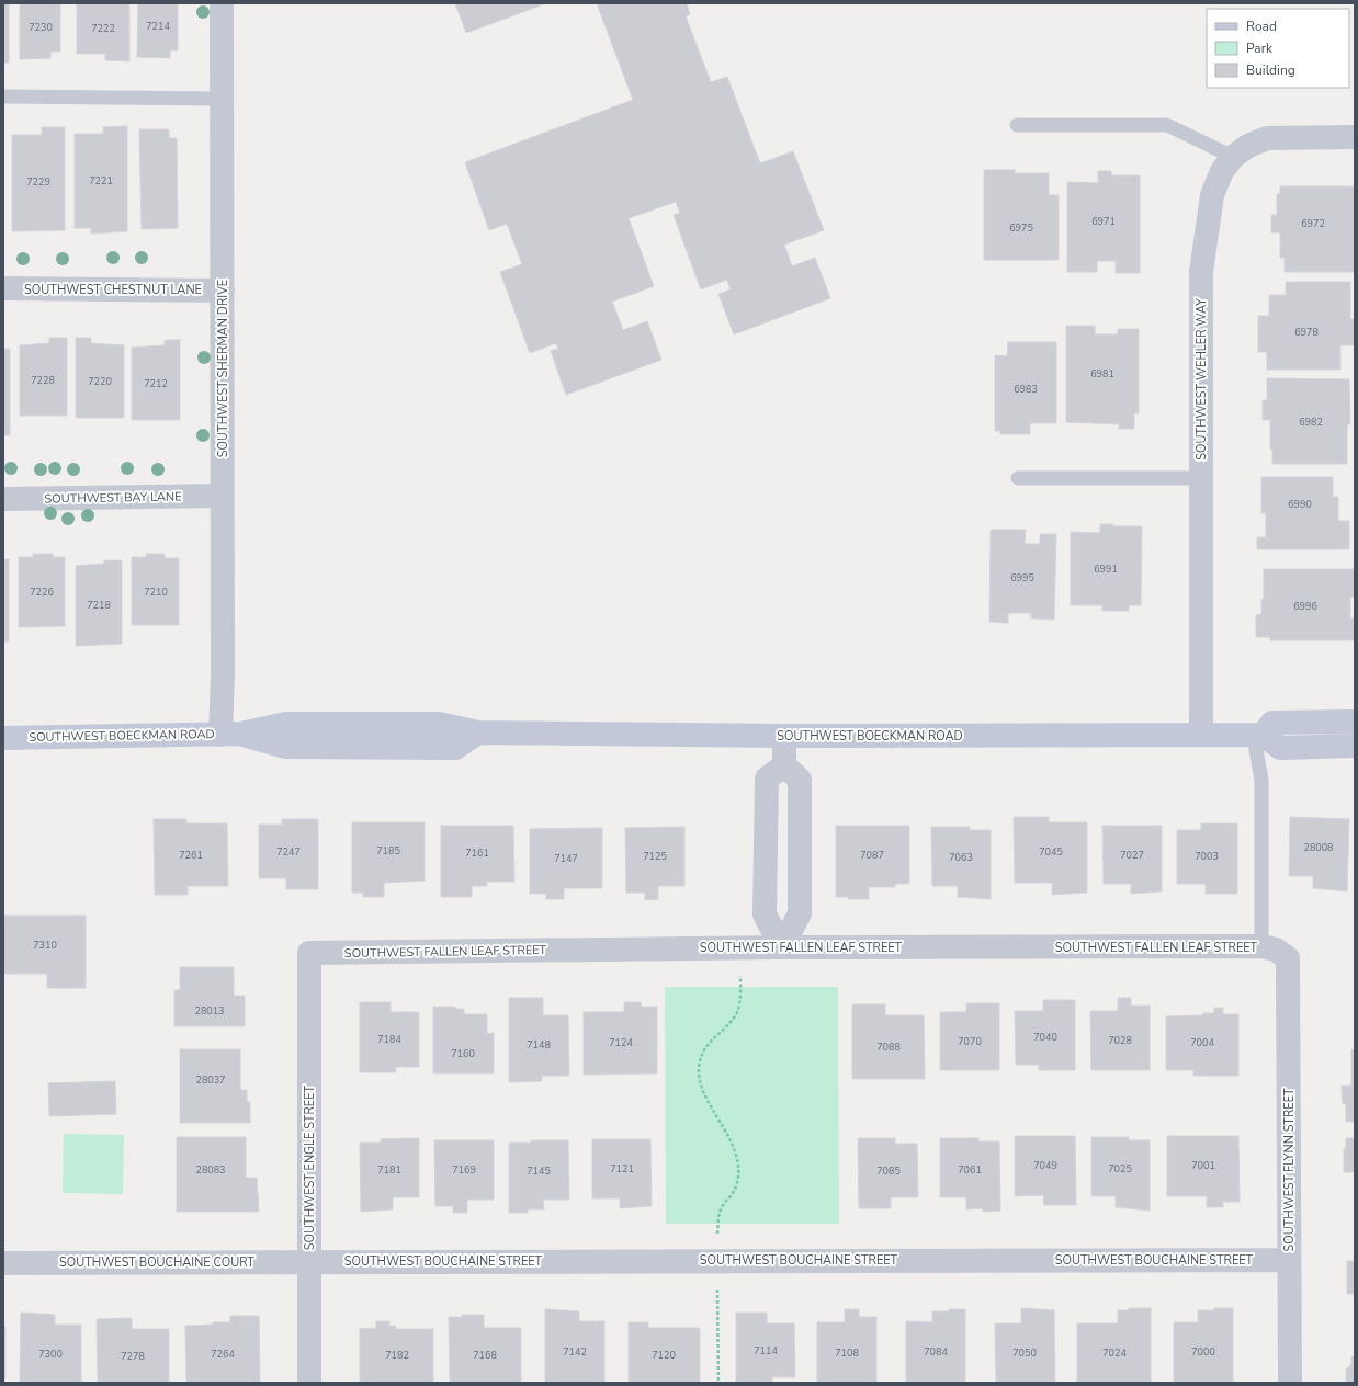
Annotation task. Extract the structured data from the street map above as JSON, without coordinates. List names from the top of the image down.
{
  "streets": {
    "main road": ["SOUTHWEST BOECKMAN ROAD"],
    "street": [
      "SOUTHWEST CHESTNUT LANE",
      "SOUTHWEST SHERMAN DRIVE",
      "SOUTHWEST WEHLER WAY",
      "SOUTHWEST BAY LANE",
      "SOUTHWEST FALLEN LEAF STREET",
      "SOUTHWEST ENGLE STREET",
      "SOUTHWEST FLYNN STREET",
      "SOUTHWEST BOUCHAINE STREET",
      "SOUTHWEST BOUCHAINE COURT"
    ]
  },
  "crossings": [
    ["SOUTHWEST CHESTNUT LANE", "SOUTHWEST SHERMAN DRIVE"],
    ["SOUTHWEST SHERMAN DRIVE", "SOUTHWEST BAY LANE"],
    ["SOUTHWEST SHERMAN DRIVE", "SOUTHWEST BOECKMAN ROAD"],
    ["SOUTHWEST WEHLER WAY", "SOUTHWEST BOECKMAN ROAD"],
    ["SOUTHWEST FALLEN LEAF STREET", "SOUTHWEST ENGLE STREET"],
    ["SOUTHWEST FALLEN LEAF STREET", "SOUTHWEST FLYNN STREET"],
    ["SOUTHWEST ENGLE STREET", "SOUTHWEST BOUCHAINE STREET"],
    ["SOUTHWEST ENGLE STREET", "SOUTHWEST BOUCHAINE COURT"],
    ["SOUTHWEST FLYNN STREET", "SOUTHWEST BOUCHAINE STREET"],
    ["SOUTHWEST BOUCHAINE STREET", "SOUTHWEST BOUCHAINE COURT"]
  ],
  "house_numbers": [
    "7214",
    "7230",
    "7222",
    "7221",
    "7229",
    "6971",
    "6972",
    "6975",
    "6978",
    "6981",
    "7228",
    "7220",
    "7212",
    "6983",
    "6982",
    "6990",
    "6991",
    "6995",
    "7226",
    "7210",
    "7218",
    "6996",
    "28008",
    "7185",
    "7247",
    "7045",
    "7161",
    "7261",
    "7087",
    "7027",
    "7125",
    "7003",
    "7063",
    "7147",
    "7310",
    "28013",
    "7040",
    "7184",
    "7028",
    "7070",
    "7124",
    "7004",
    "7148",
    "7088",
    "7160",
    "28037",
    "7049",
    "7001",
    "7121",
    "7025",
    "28083",
    "7181",
    "7169",
    "7061",
    "7145",
    "7085",
    "7114",
    "7142",
    "7084",
    "7000",
    "7108",
    "7050",
    "7024",
    "7300",
    "7264",
    "7182",
    "7168",
    "7120",
    "7278"
  ],
  "legend": ["Road", "Park", "Building"]
}
